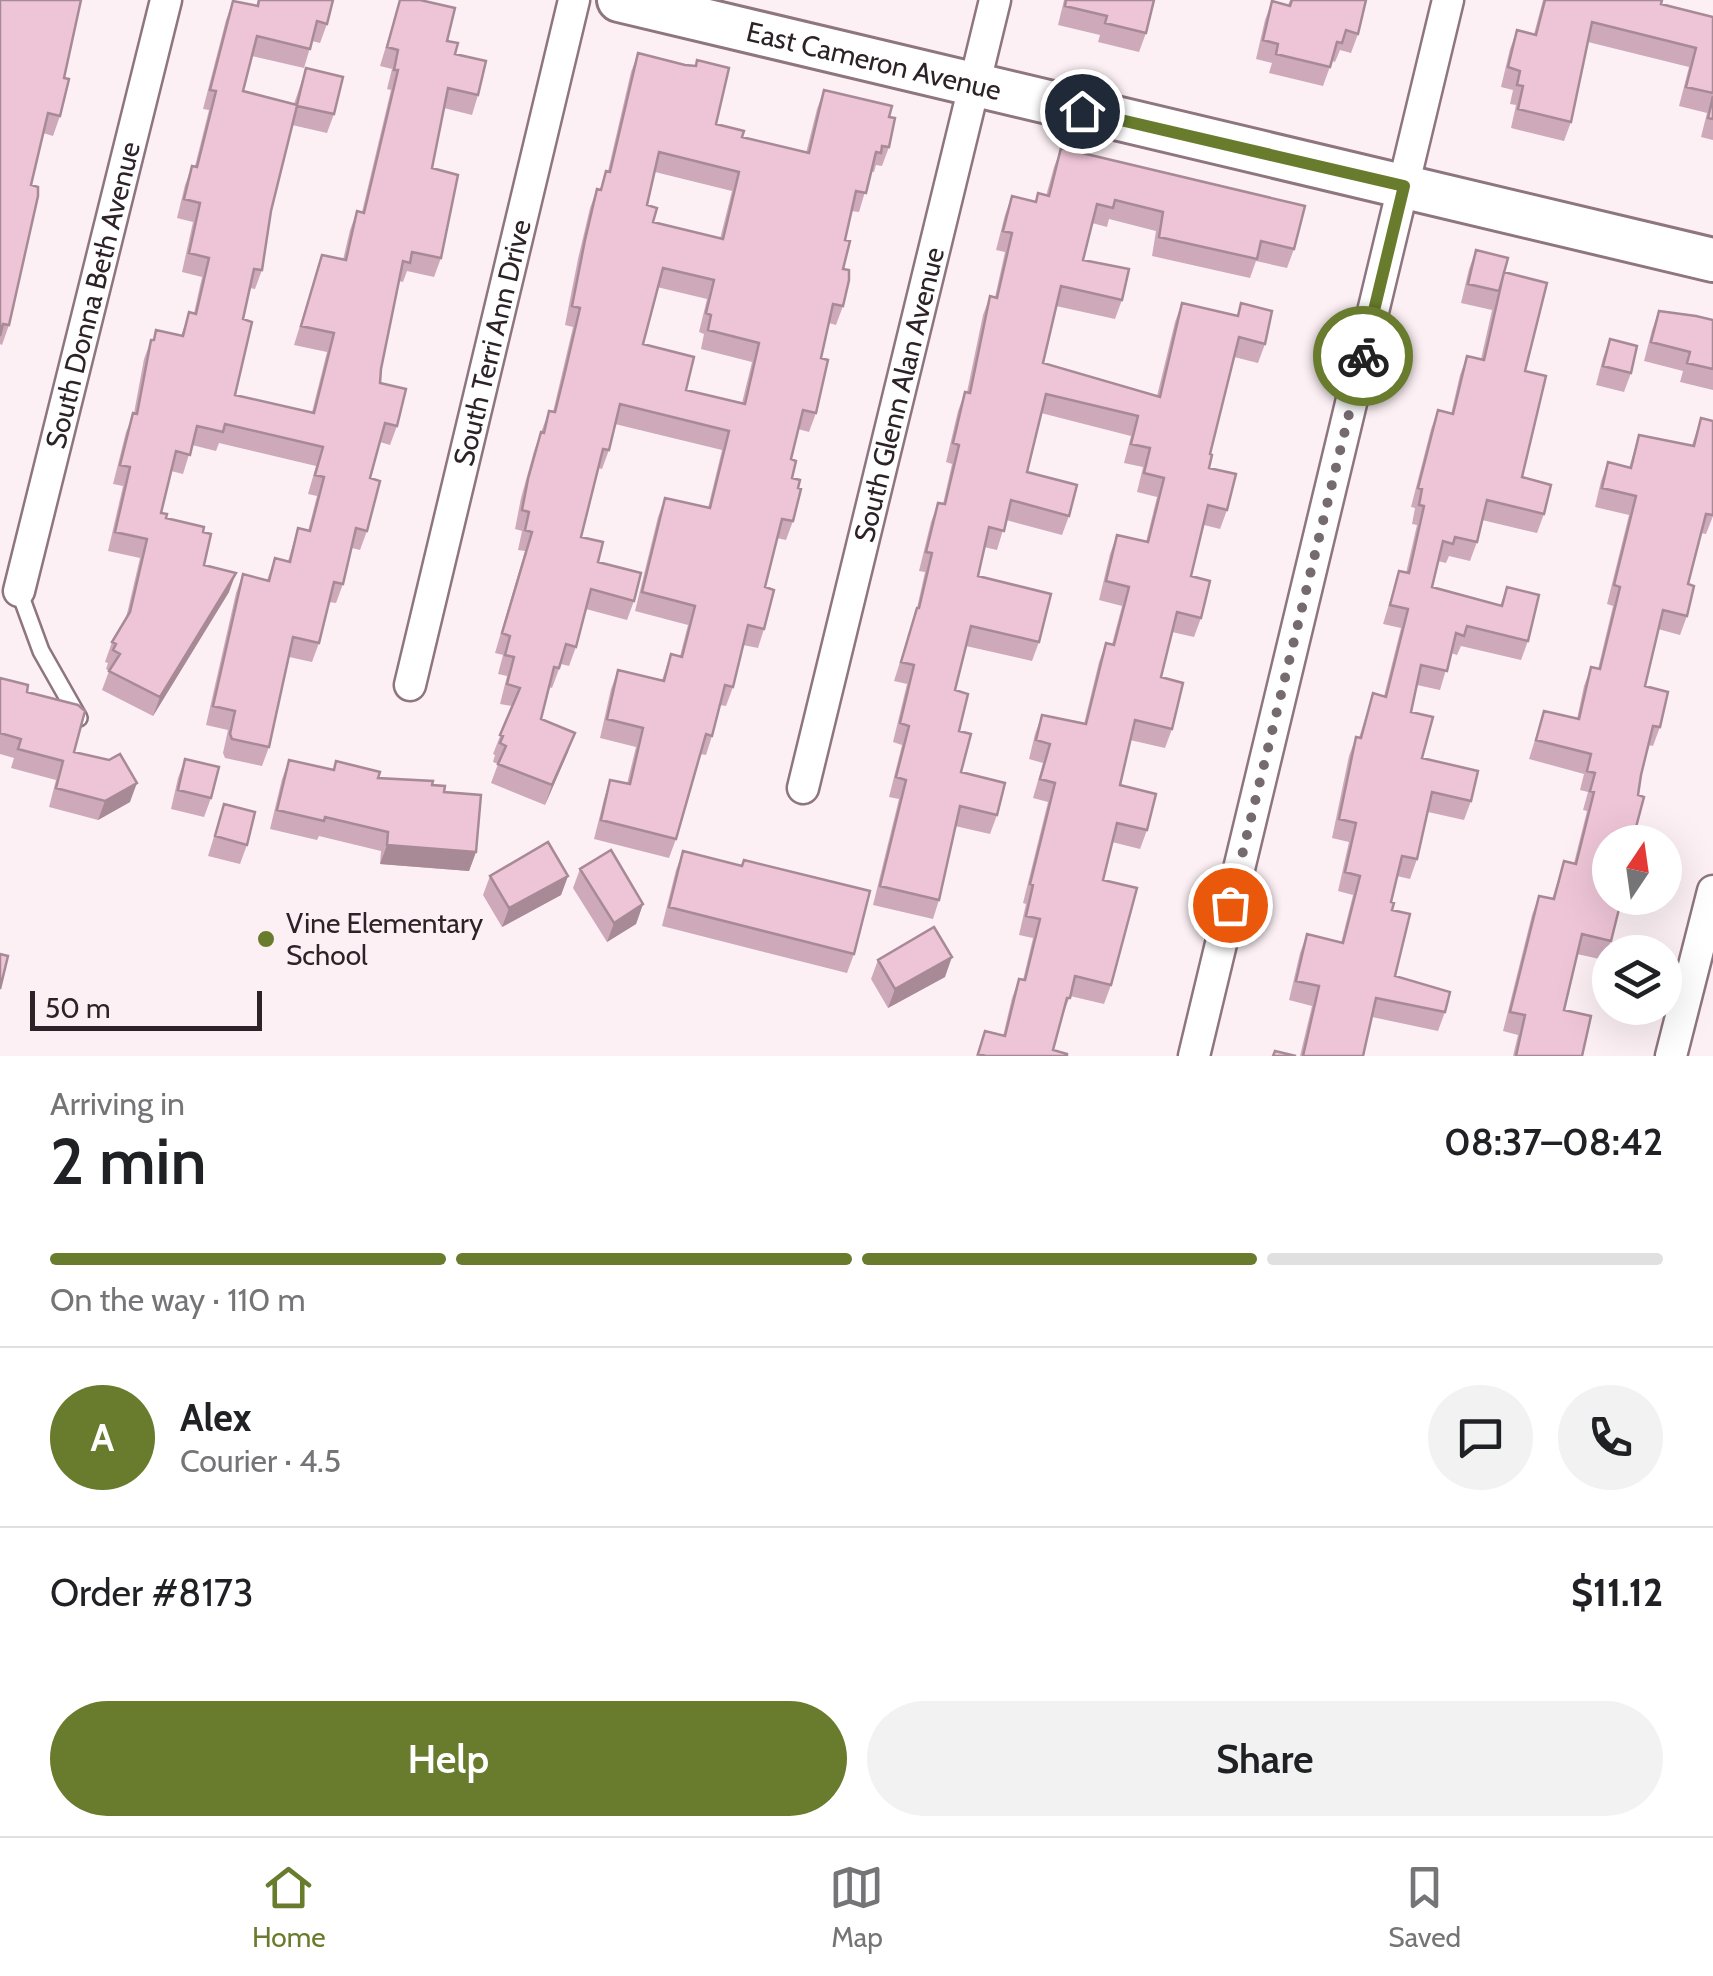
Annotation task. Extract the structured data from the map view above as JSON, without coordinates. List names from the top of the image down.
{
  "streets": {
    "main road": ["East Cameron Avenue"],
    "street": ["South Donna Beth Avenue", "South Terri Ann Drive", "South Glenn Alan Avenue"]
  },
  "crossings": [
    ["East Cameron Avenue", "South Glenn Alan Avenue"]
  ],
  "places": ["Vine Elementary School"],
  "scale_bar": "50 m",
  "north": "top",
  "page": {
    "scale": "50 m",
    "heading": ["2 min", "Arriving in", "08:37–08:42"],
    "panel": [
      "Alex",
      "Courier · 4.5",
      "Order #8173",
      "$11.12"
    ],
    "bar": "On the way · 110 m",
    "round": "A",
    "buttons": ["Help", "Share"],
    "tabs": ["Home", "Map", "Saved"]
  }
}
